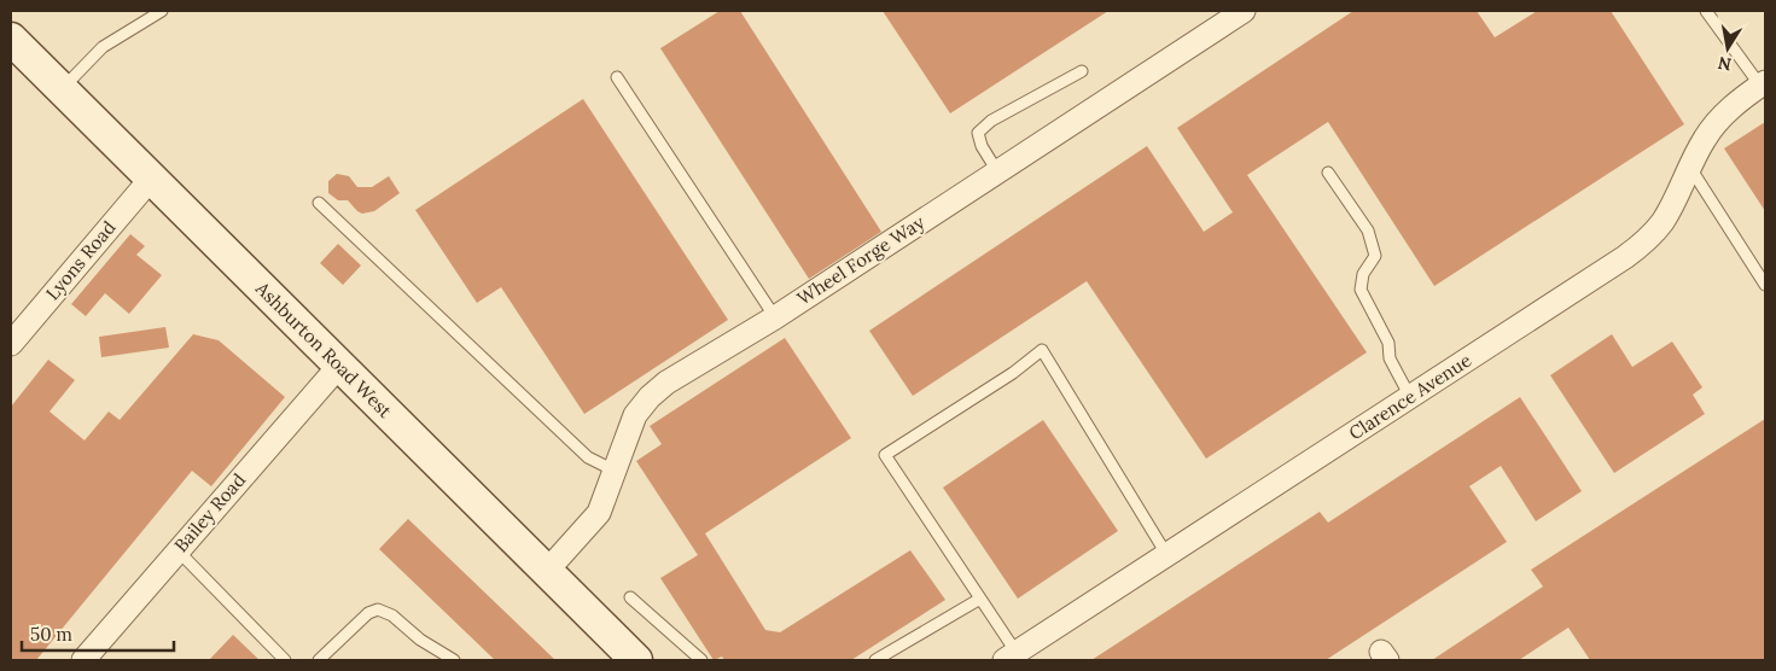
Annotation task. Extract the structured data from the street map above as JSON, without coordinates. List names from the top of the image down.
{
  "streets": {
    "main road": ["Ashburton Road West"],
    "street": [
      "Lyons Road",
      "Wheel Forge Way",
      "Clarence Avenue",
      "Bailey Road"
    ]
  },
  "crossings": [
    ["Lyons Road", "Ashburton Road West"],
    ["Wheel Forge Way", "Ashburton Road West"],
    ["Ashburton Road West", "Bailey Road"]
  ],
  "scale_bar": "50 m",
  "north": "bottom"
}
